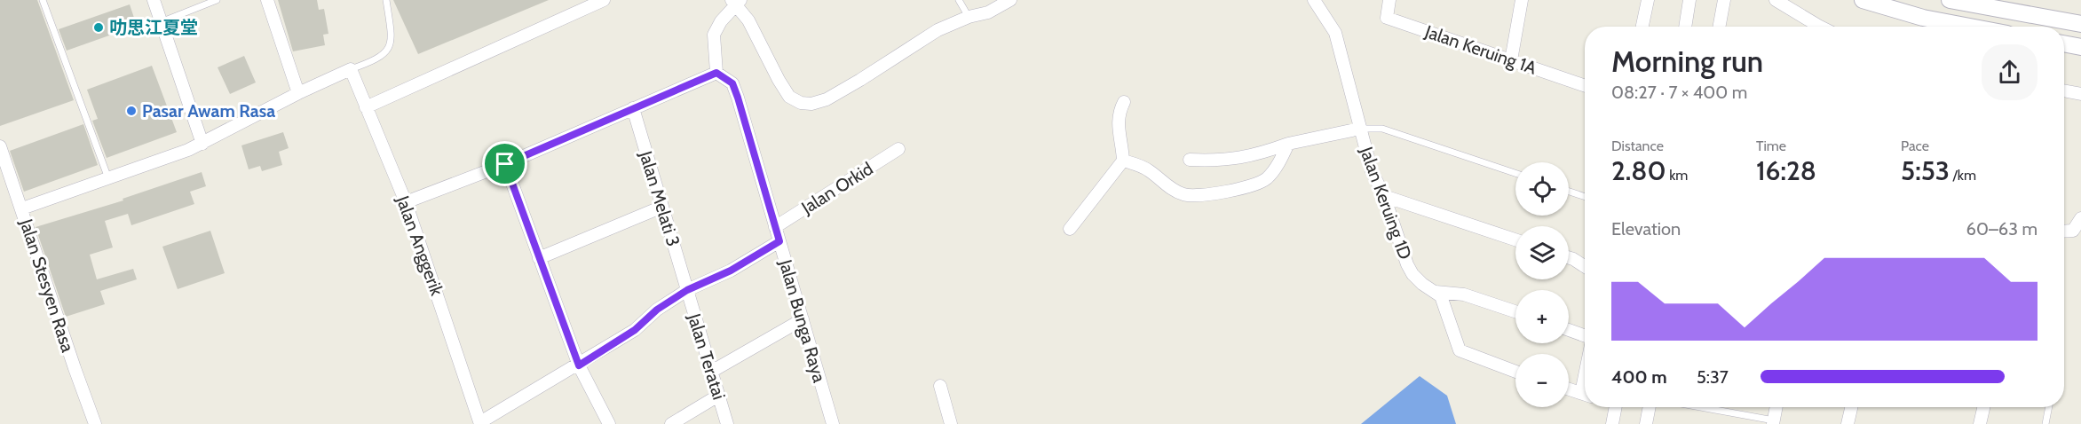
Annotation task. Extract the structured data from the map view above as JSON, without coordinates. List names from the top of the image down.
{
  "streets": {
    "street": [
      "Jalan Keruing 1A",
      "Jalan Orkid",
      "Jalan Melati 3",
      "Jalan Keruing 1D",
      "Jalan Anggerik",
      "Jalan Stesyen Rasa",
      "Jalan Bunga Raya",
      "Jalan Teratai"
    ]
  },
  "crossings": [
    ["Jalan Orkid", "Jalan Bunga Raya"],
    ["Jalan Melati 3", "Jalan Teratai"]
  ],
  "places": ["叻思江夏堂", "Pasar Awam Rasa"],
  "page": {
    "heading": ["Morning run", "08:27 · 7 × 400 m"],
    "stats": [
      ["Distance", "2.80 km"],
      ["Time", "16:28"],
      ["Pace", "5:53 /km"]
    ],
    "map_buttons": ["+", "−"],
    "chart": ["Elevation", "60–63 m"],
    "list": [
      {
        "name": "400 m",
        "note": "5:37"
      }
    ]
  }
}
